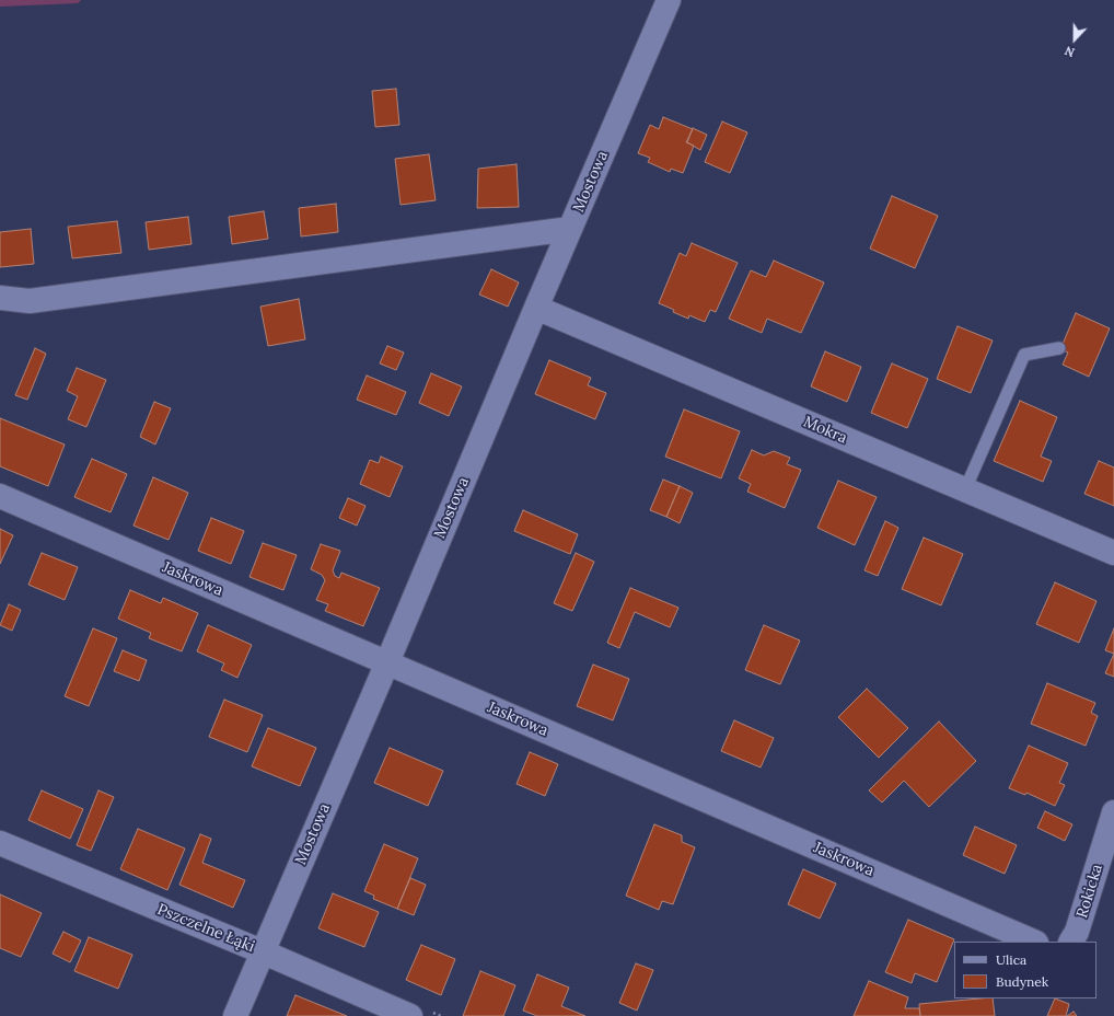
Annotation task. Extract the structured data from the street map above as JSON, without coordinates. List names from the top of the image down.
{
  "streets": {
    "street": [
      "Mostowa",
      "Mokra",
      "Jaskrowa",
      "Rokicka",
      "Pszczelne Łąki"
    ]
  },
  "crossings": [
    ["Mostowa", "Mokra"],
    ["Mostowa", "Jaskrowa"],
    ["Mostowa", "Pszczelne Łąki"]
  ],
  "legend": ["Ulica", "Budynek"],
  "north": "bottom"
}
